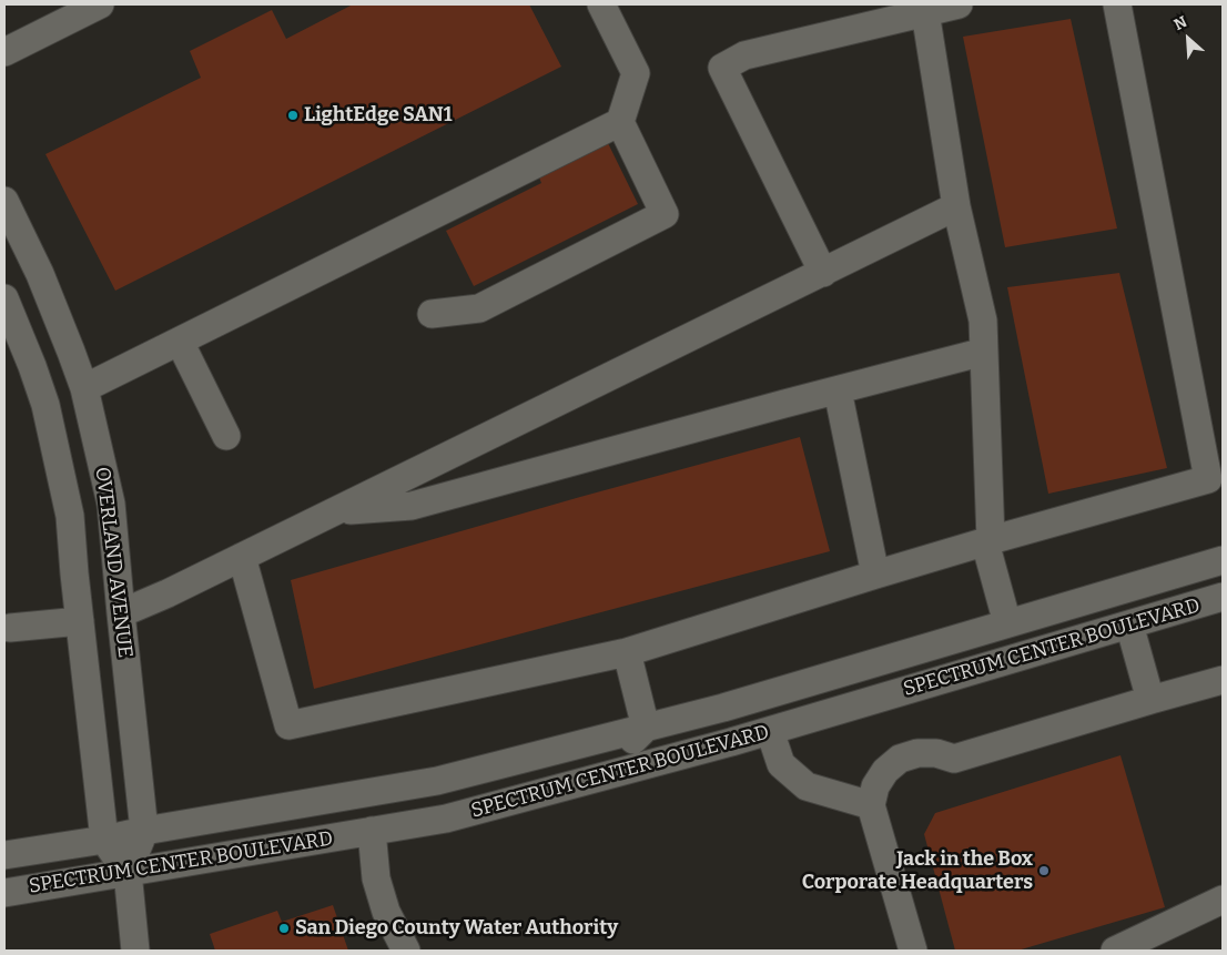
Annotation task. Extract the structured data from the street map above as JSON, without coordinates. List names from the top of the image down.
{
  "streets": {
    "street": ["OVERLAND AVENUE", "SPECTRUM CENTER BOULEVARD"]
  },
  "crossings": [
    ["OVERLAND AVENUE", "SPECTRUM CENTER BOULEVARD"]
  ],
  "places": ["LightEdge SAN1", "Jack in the Box Corporate Headquarters", "San Diego County Water Authority"],
  "north": "top left"
}
